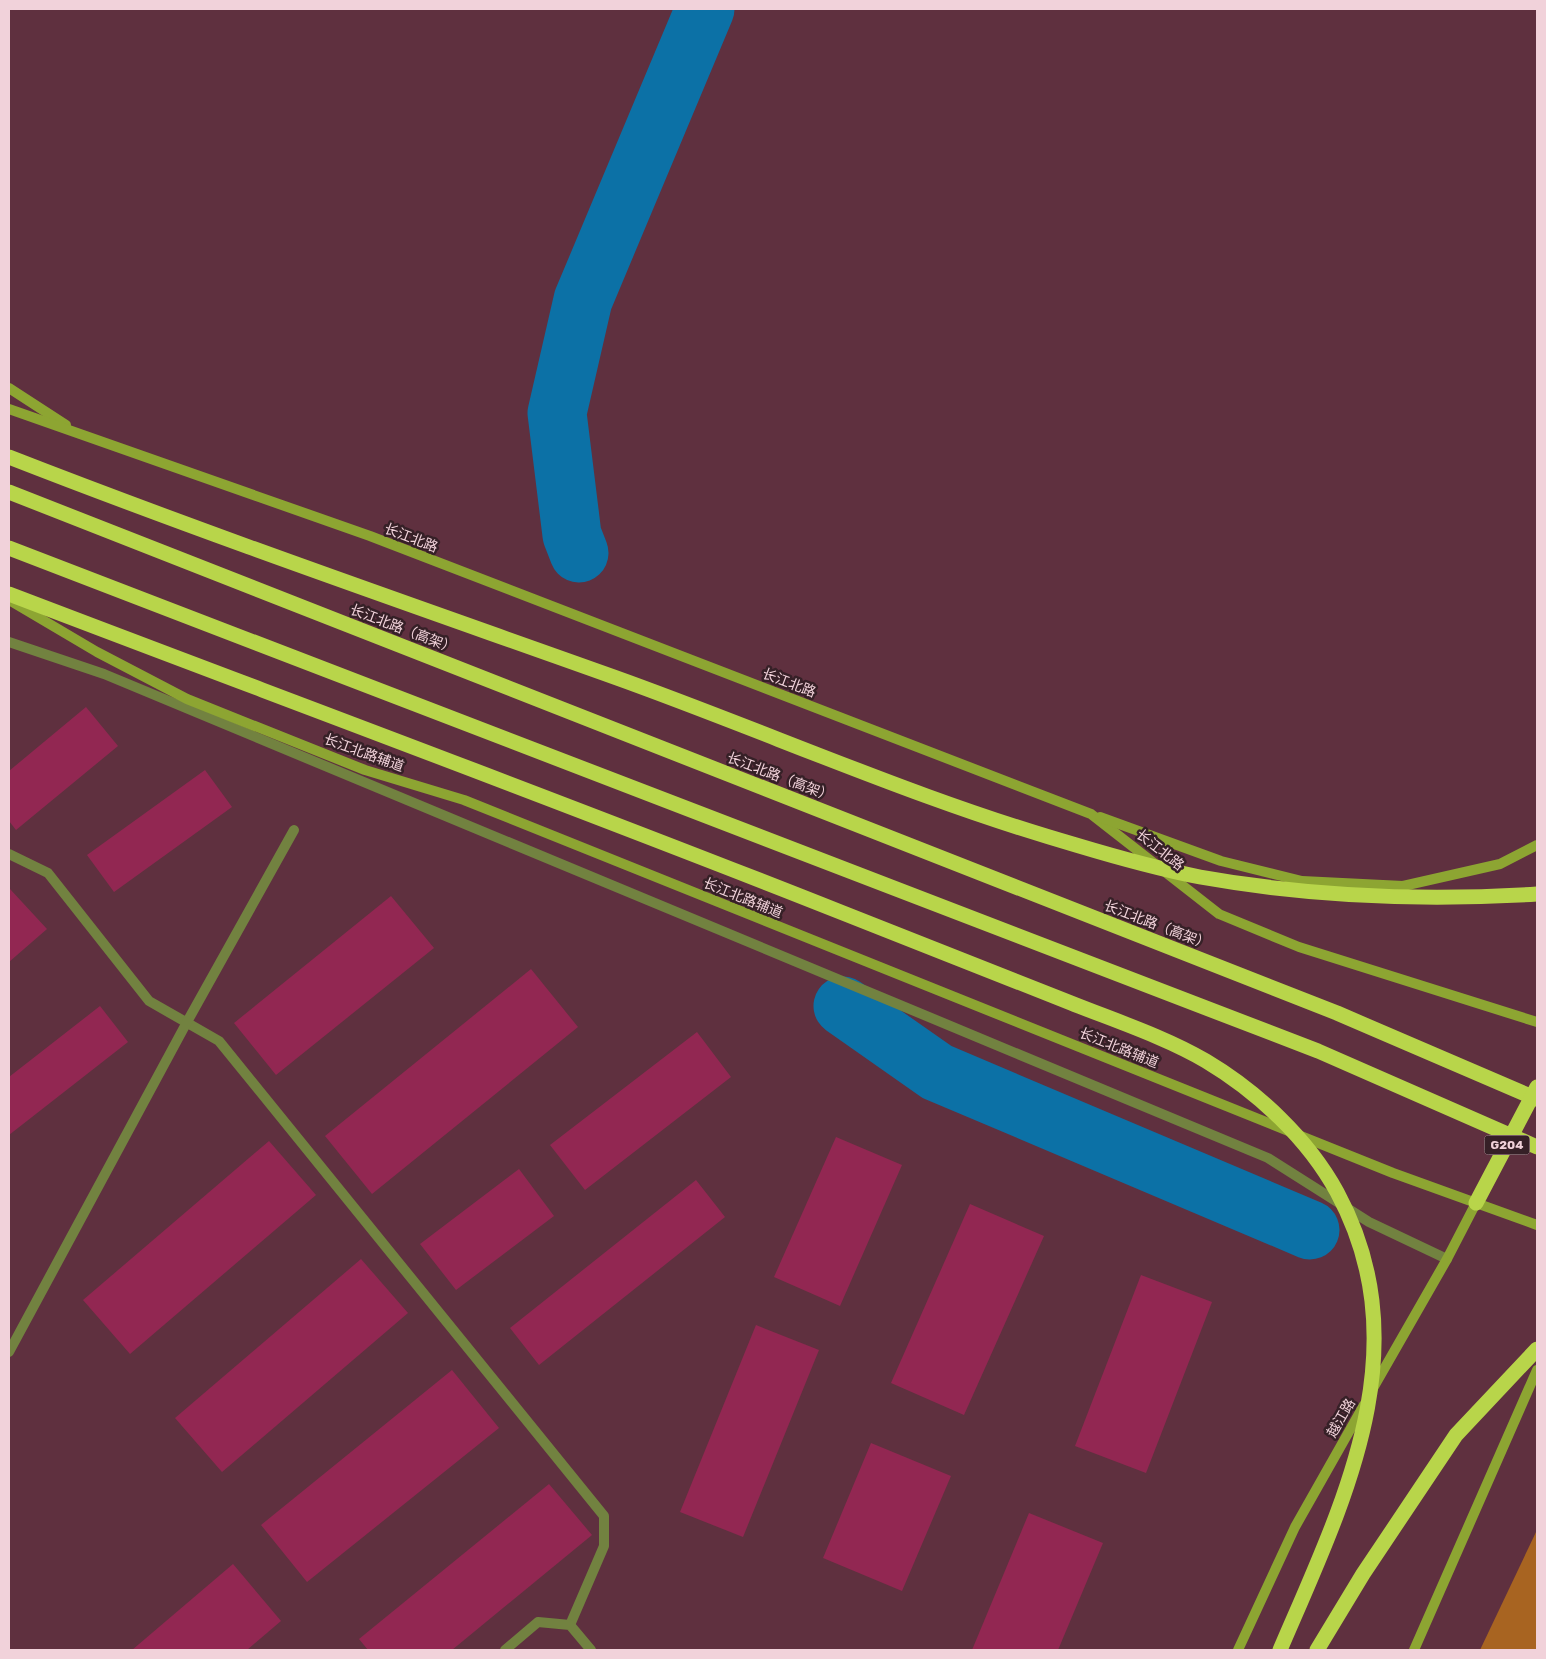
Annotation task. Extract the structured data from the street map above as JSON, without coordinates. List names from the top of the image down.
{
  "streets": {
    "highway": ["长江北路（高架）", "G204"],
    "main road": ["长江北路", "长江北路辅道", "越江路"]
  },
  "crossings": [
    ["长江北路辅道", "G204"],
    ["长江北路辅道", "越江路"],
    ["G204", "越江路"]
  ]
}
